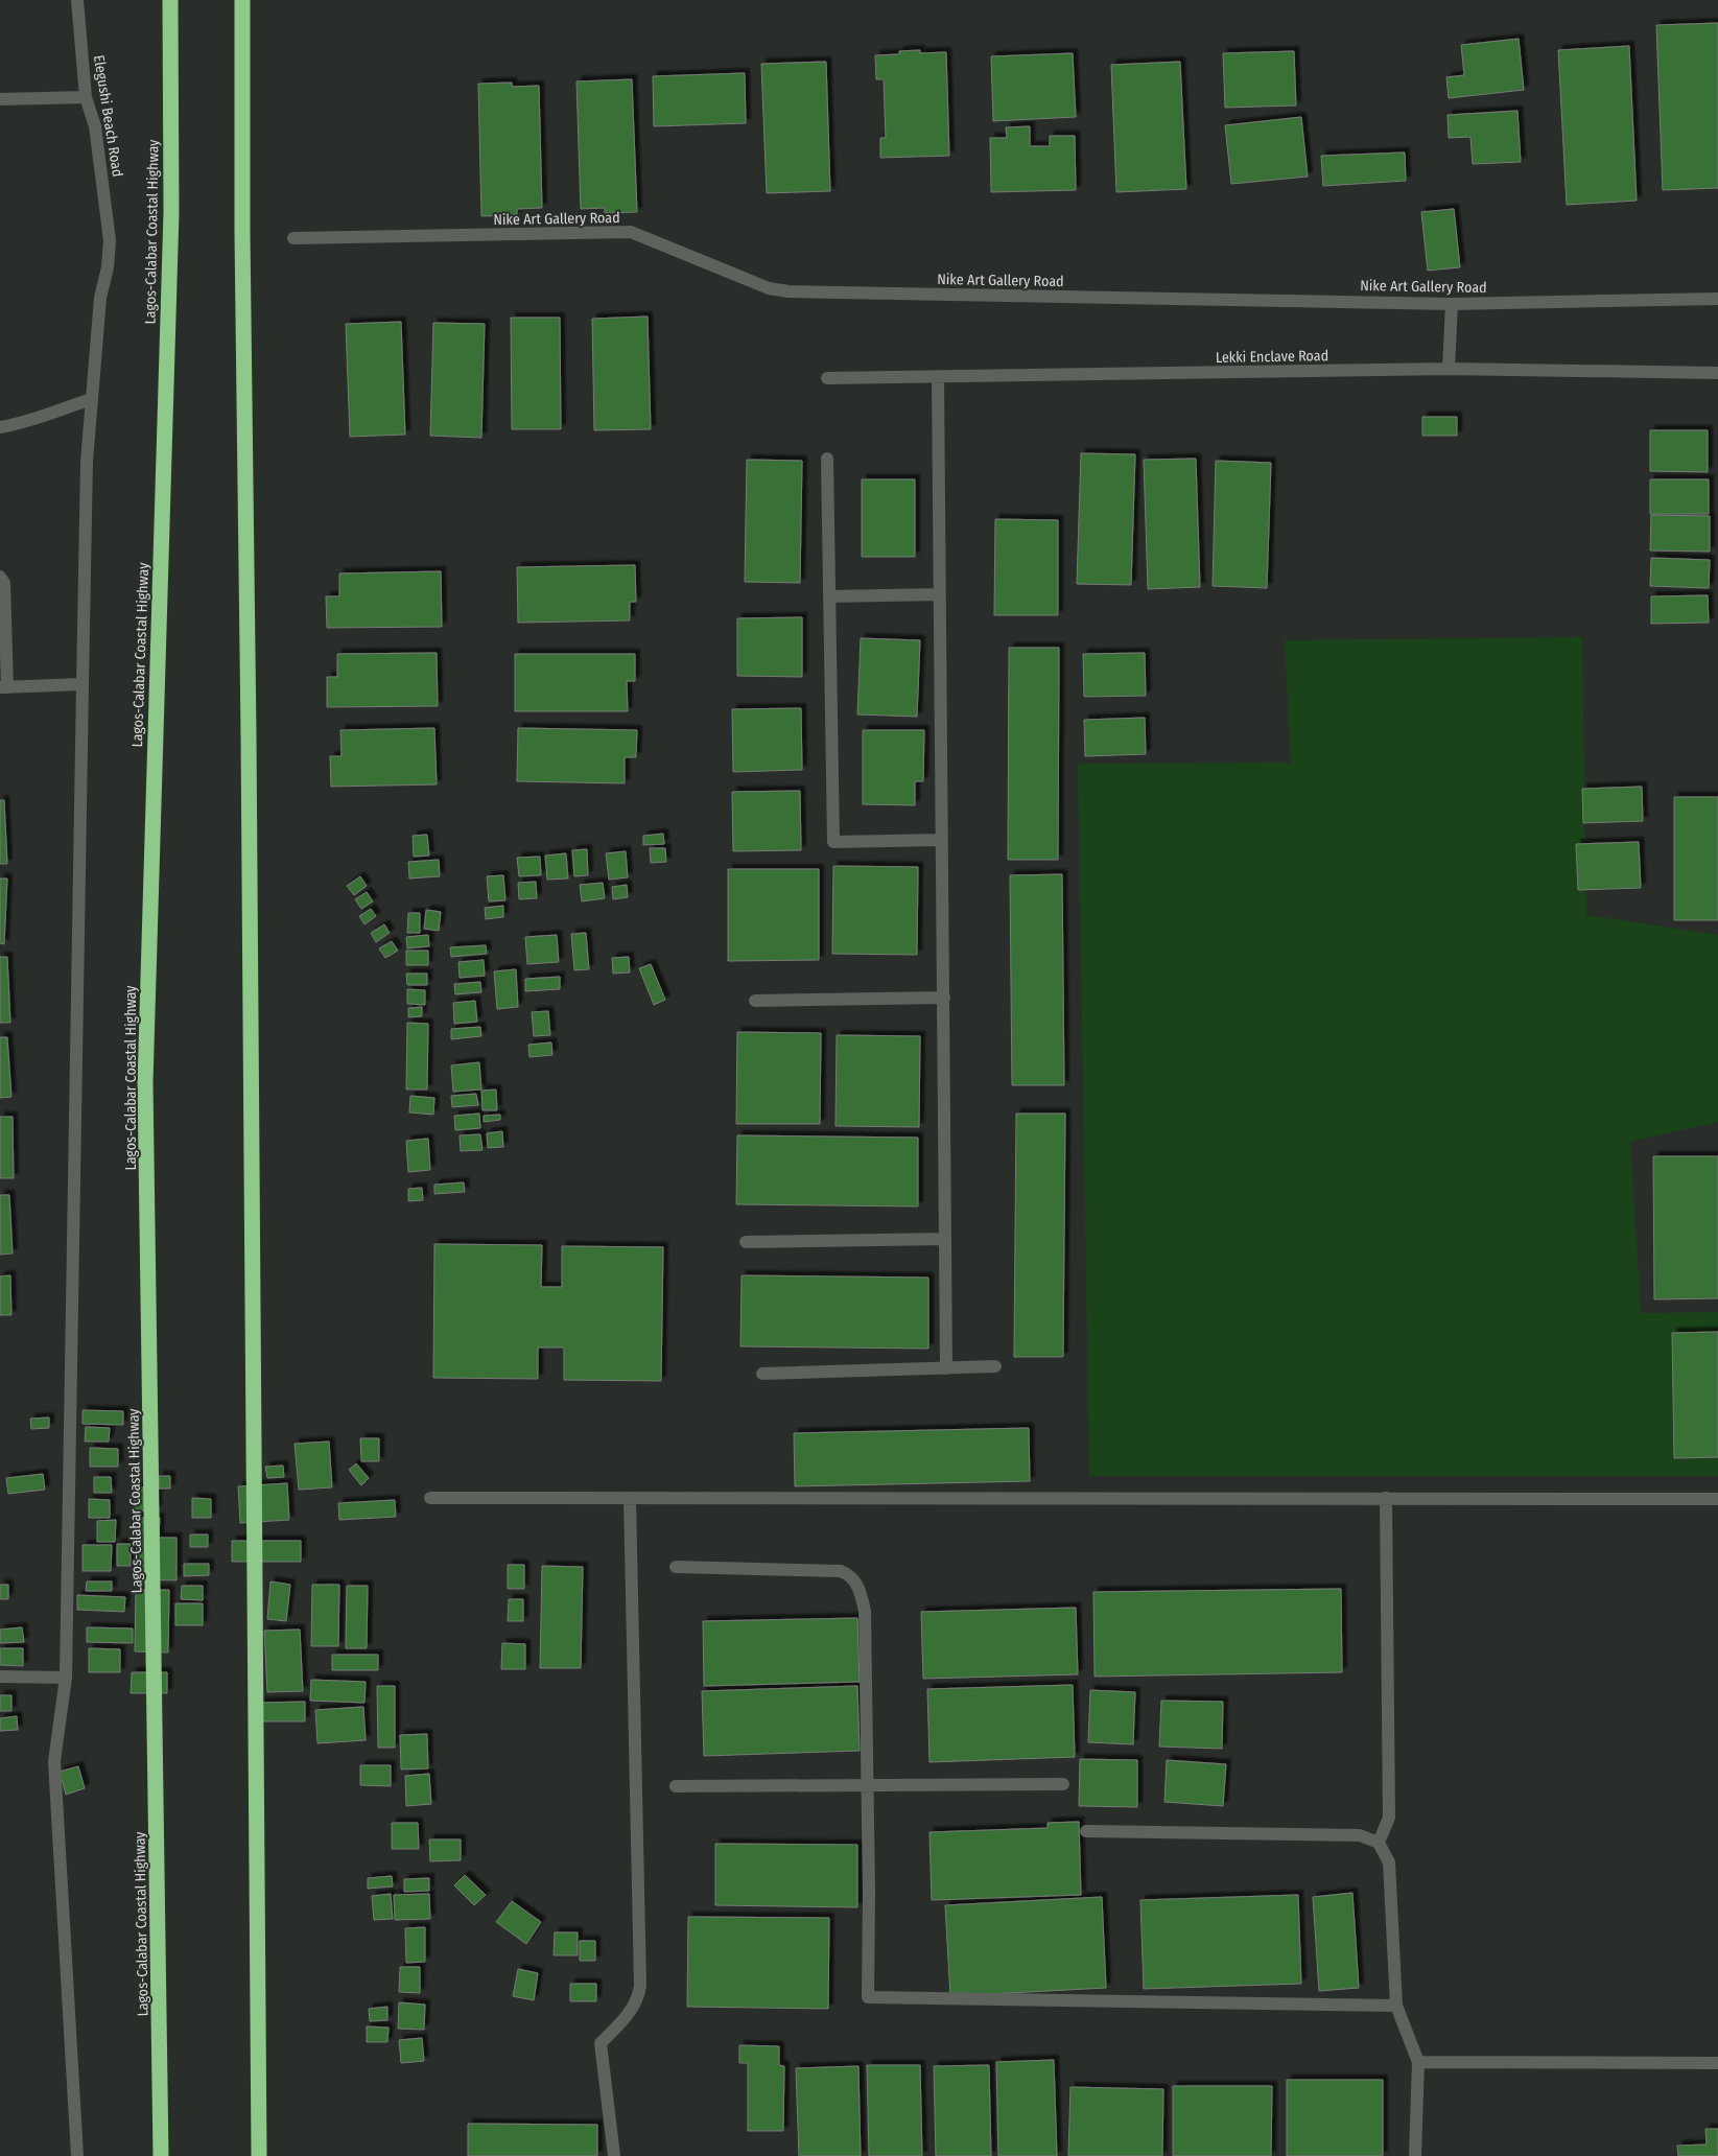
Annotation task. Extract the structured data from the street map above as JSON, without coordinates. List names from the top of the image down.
{
  "streets": {
    "highway": ["Lagos-Calabar Coastal Highway"],
    "street": ["Elegushi Beach Road", "Nike Art Gallery Road", "Lekki Enclave Road"]
  }
}
